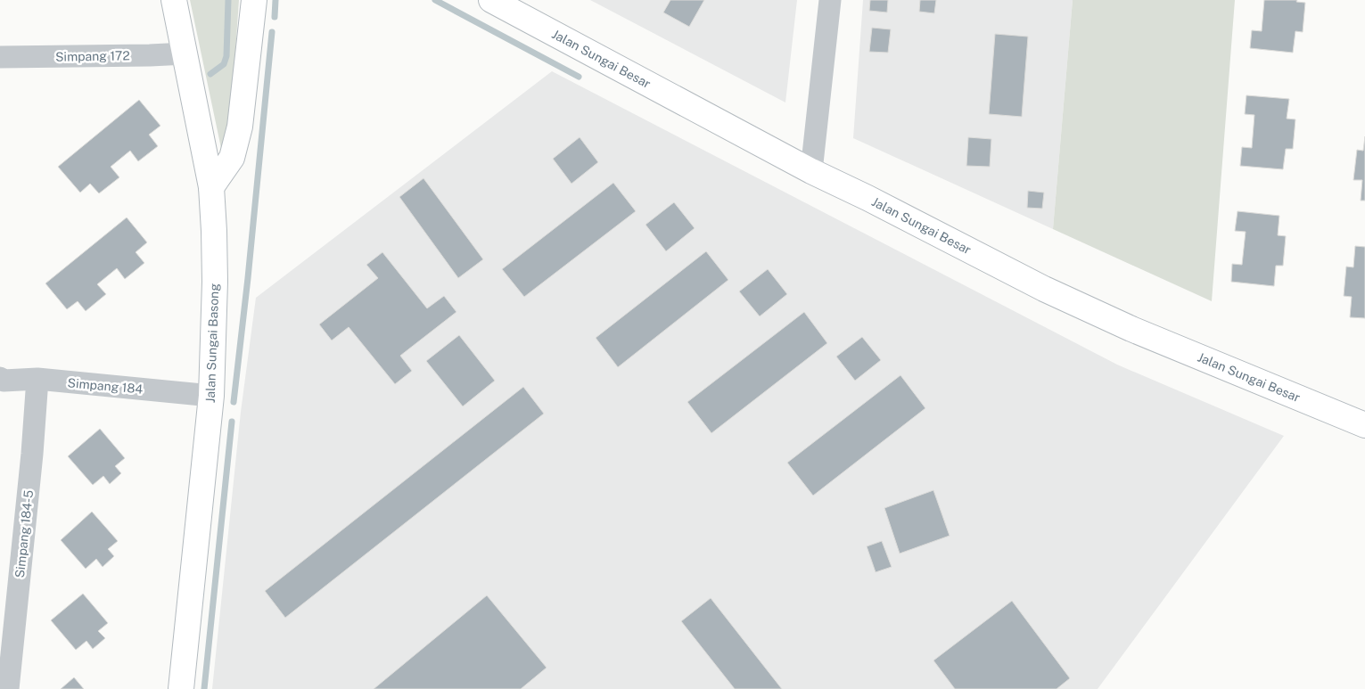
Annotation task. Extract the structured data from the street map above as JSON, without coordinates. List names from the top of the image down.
{
  "streets": {
    "street": [
      "Simpang 172",
      "Jalan Sungai Besar",
      "Jalan Sungai Basong",
      "Simpang 184",
      "Simpang 184-5"
    ]
  },
  "crossings": [
    ["Simpang 172", "Jalan Sungai Basong"],
    ["Jalan Sungai Basong", "Simpang 184"],
    ["Simpang 184", "Simpang 184-5"]
  ]
}
